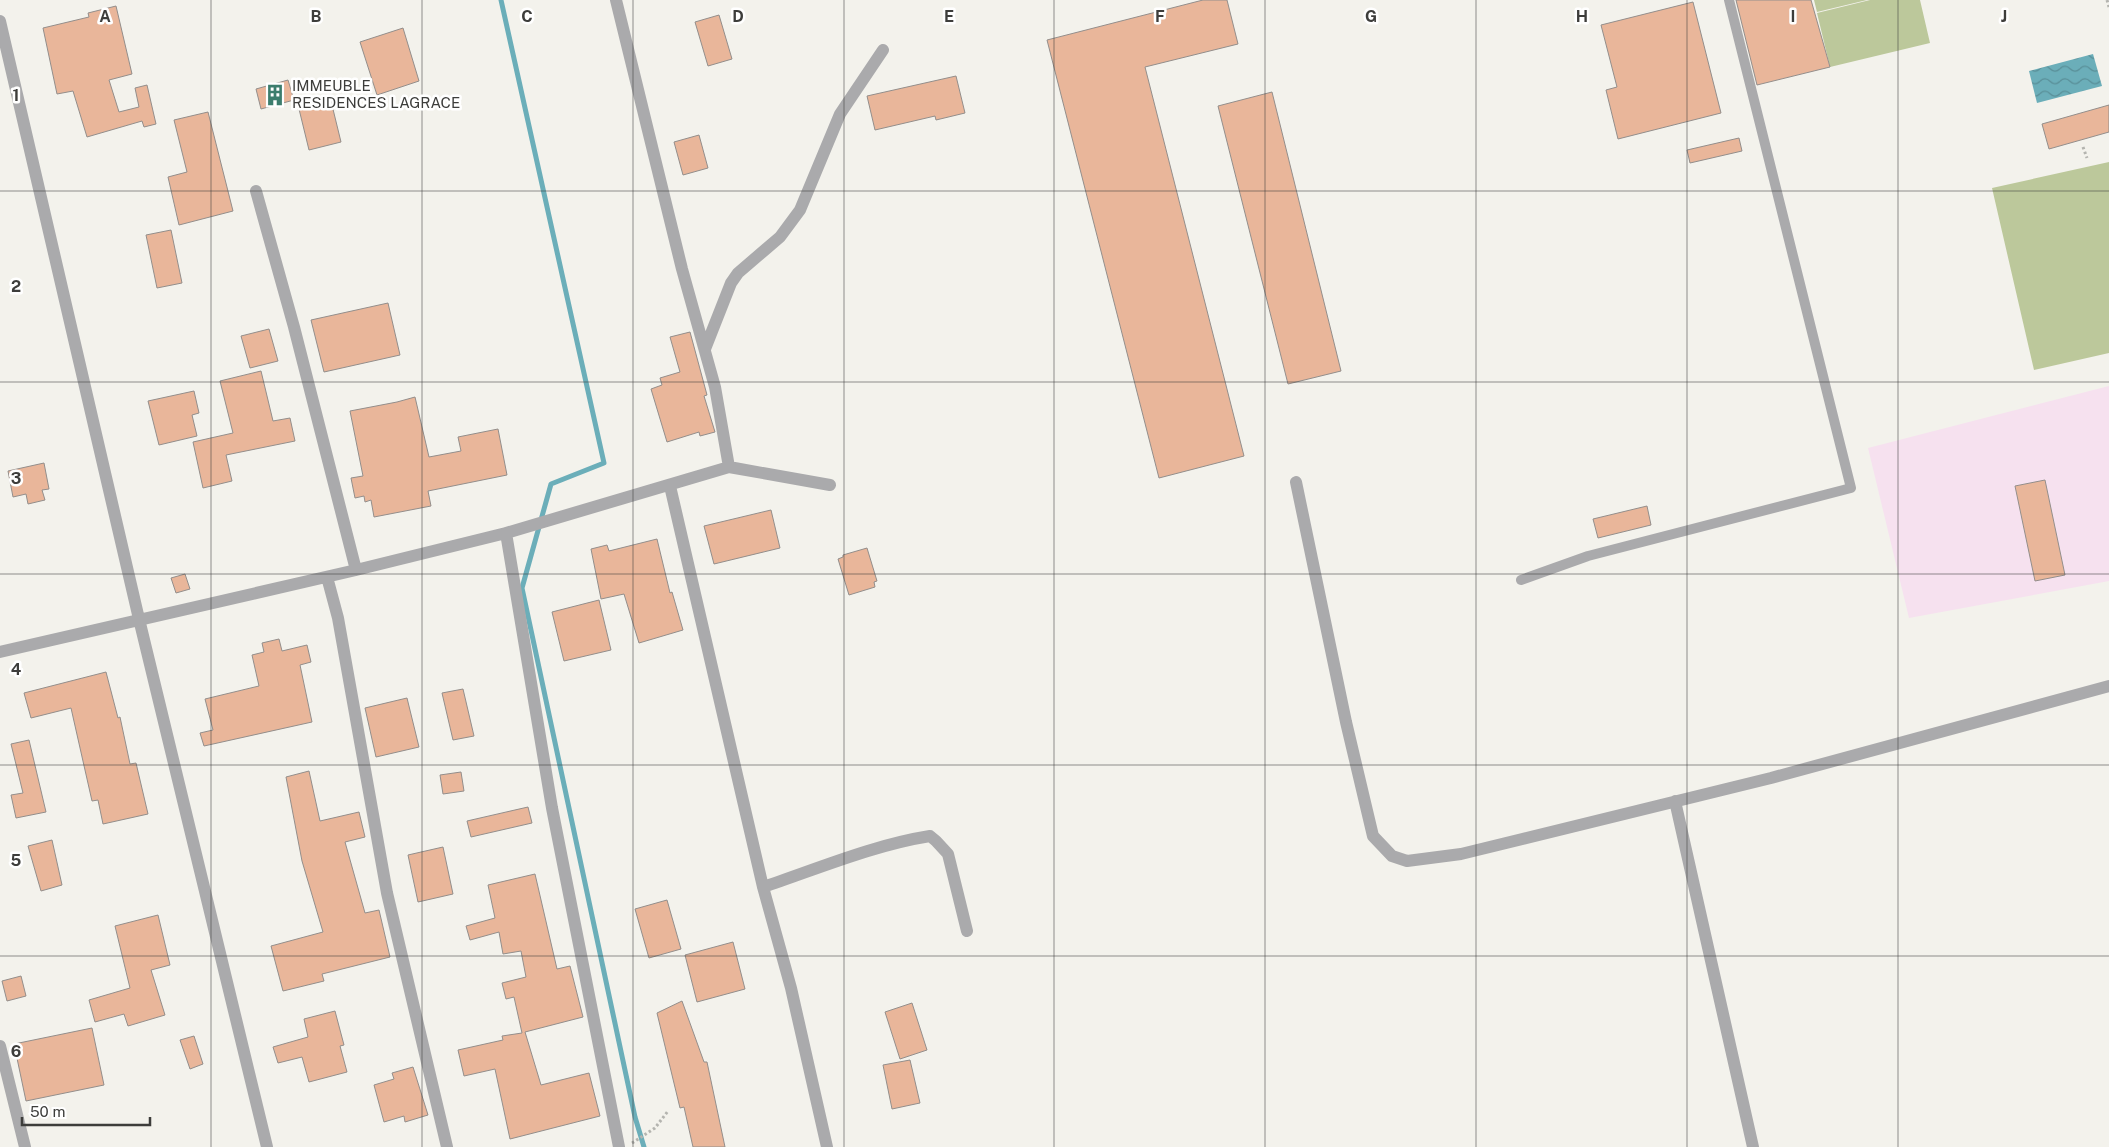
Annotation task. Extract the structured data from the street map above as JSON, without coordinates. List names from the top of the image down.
{
  "places": {
    "building": ["IMMEUBLE RESIDENCES LAGRACE"]
  },
  "scale_bar": "50 m",
  "grid": {
    "columns": [
      "A",
      "B",
      "C",
      "D",
      "E",
      "F",
      "G",
      "H",
      "I",
      "J"
    ],
    "rows": [
      "1",
      "2",
      "3",
      "4",
      "5",
      "6"
    ]
  }
}
